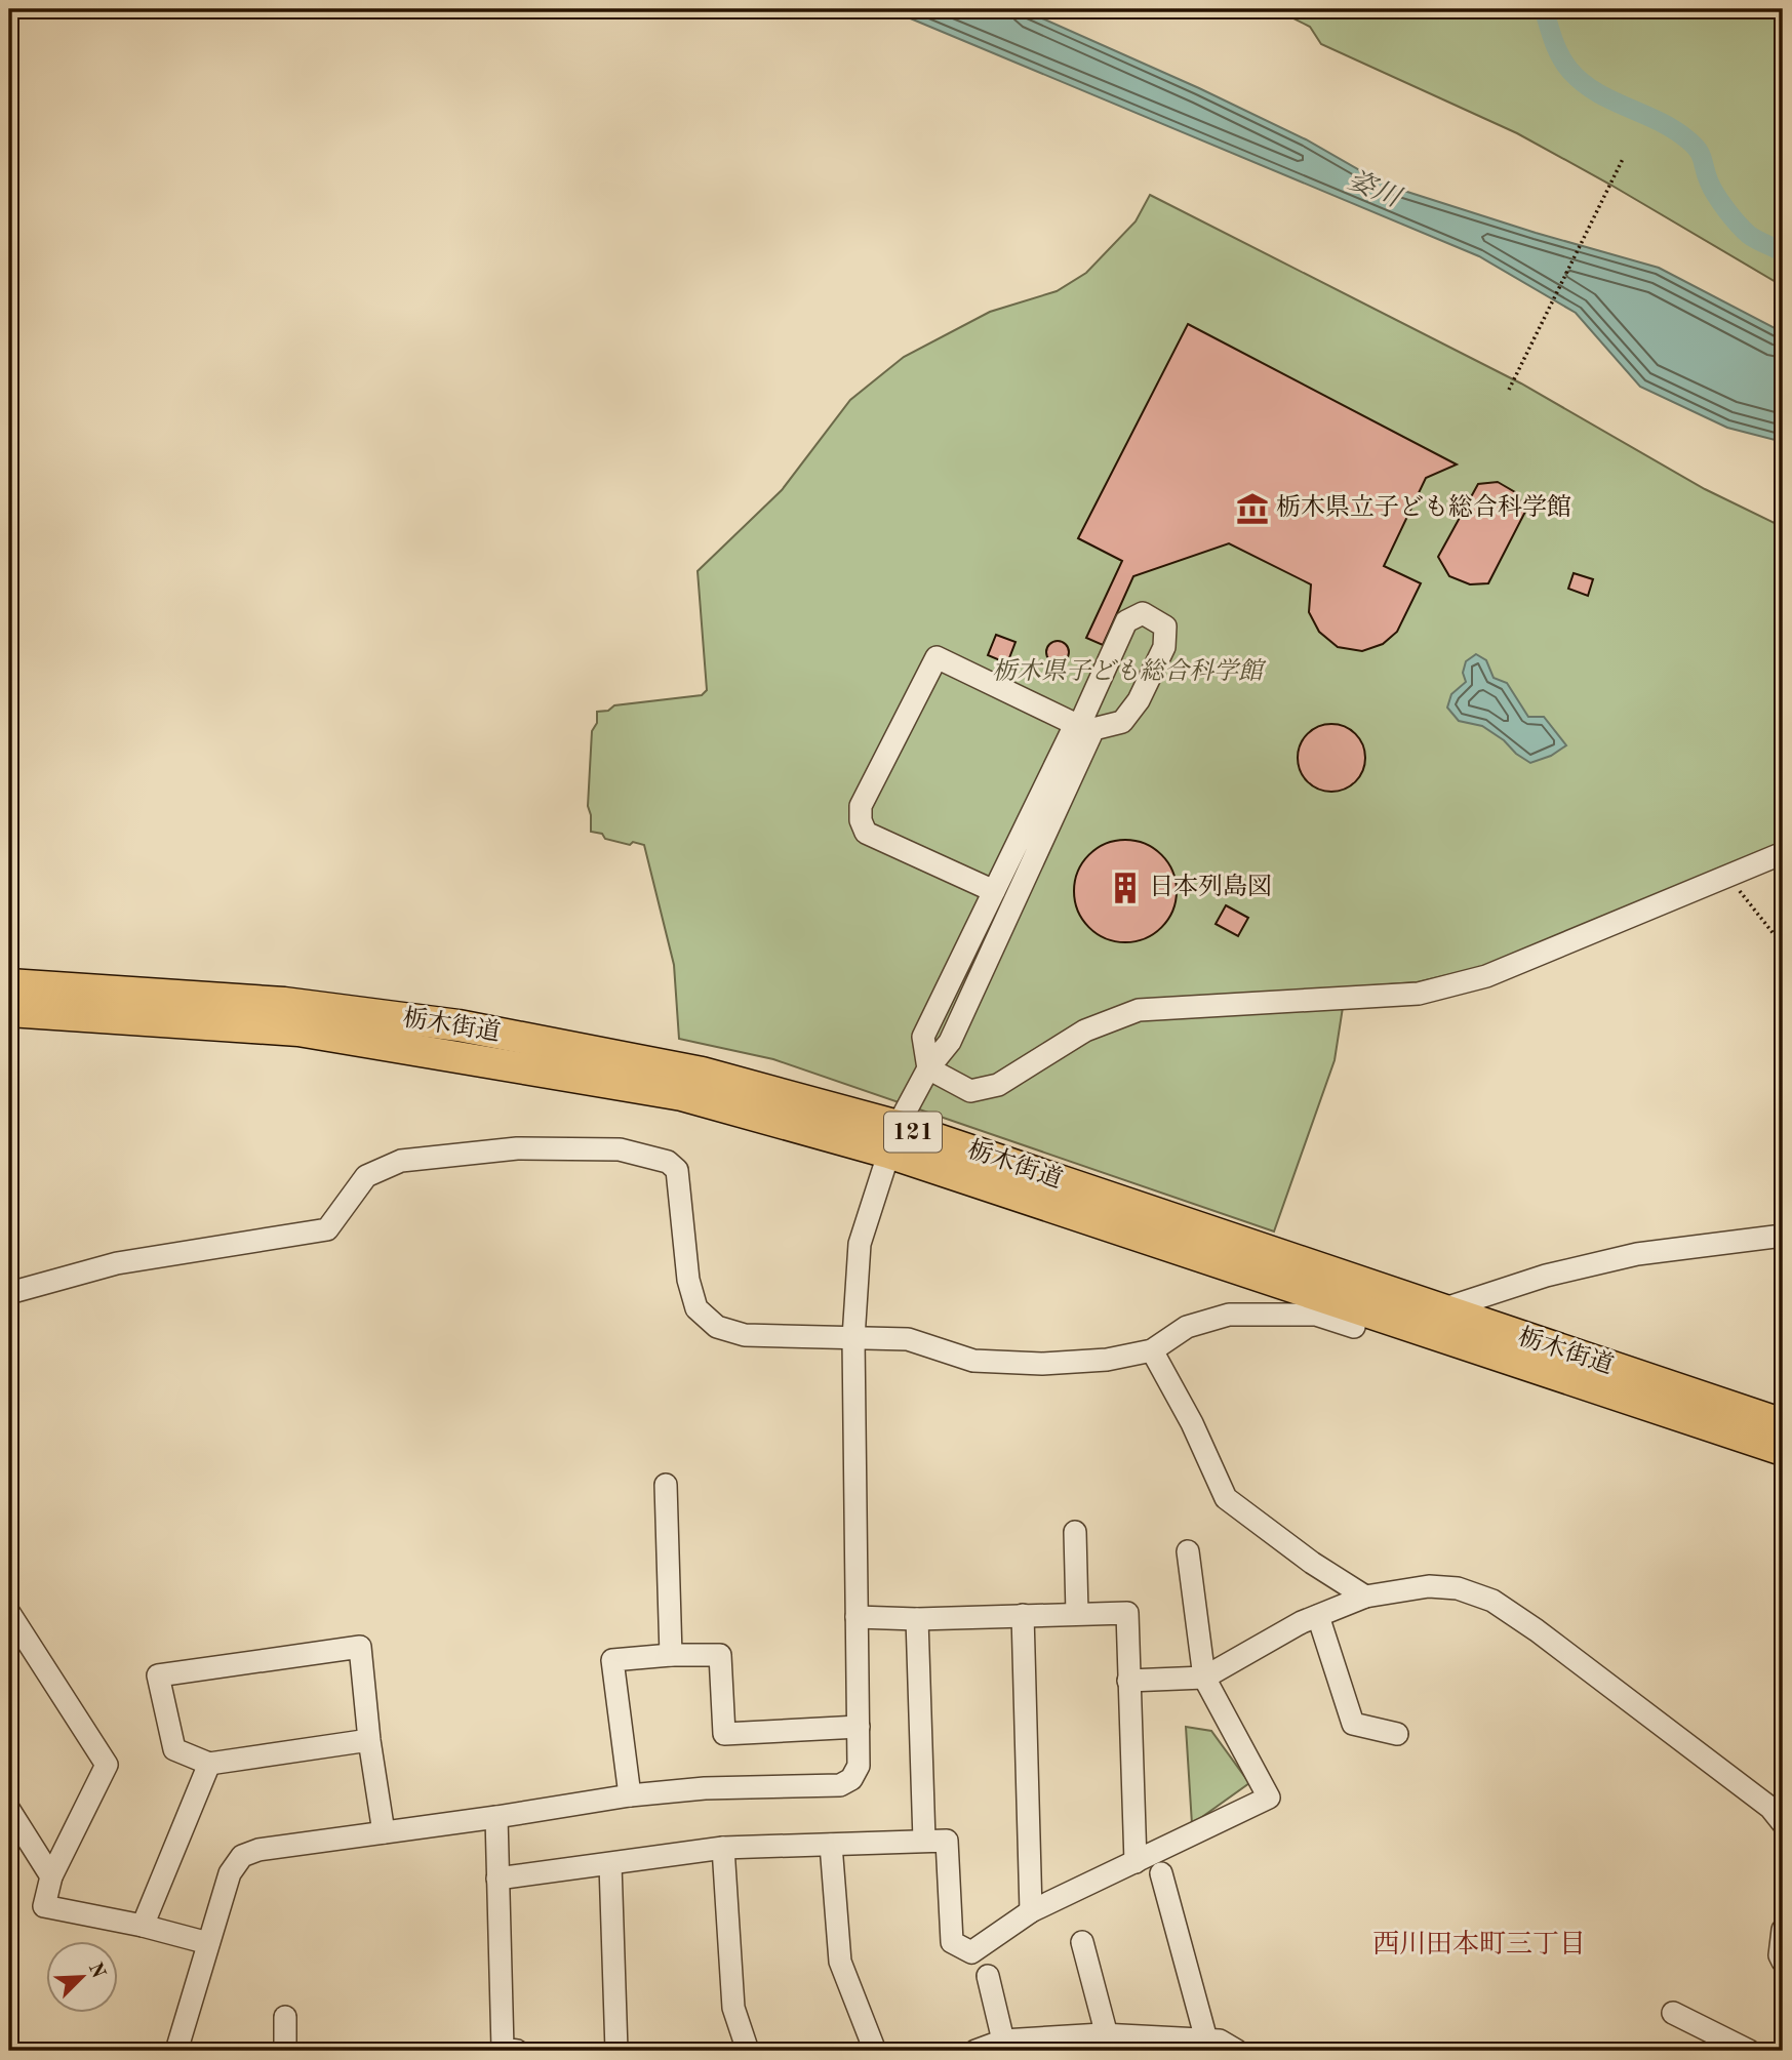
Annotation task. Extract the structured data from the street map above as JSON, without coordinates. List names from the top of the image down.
{
  "streets": {
    "highway": ["栃木街道", "121"]
  },
  "districts": ["西川田本町三丁目"],
  "water": ["姿川"],
  "parks": ["栃木県子ども総合科学館"],
  "places": {
    "museum": ["栃木県立子ども総合科学館"],
    "building": ["日本列島図"]
  },
  "north": "top right"
}
